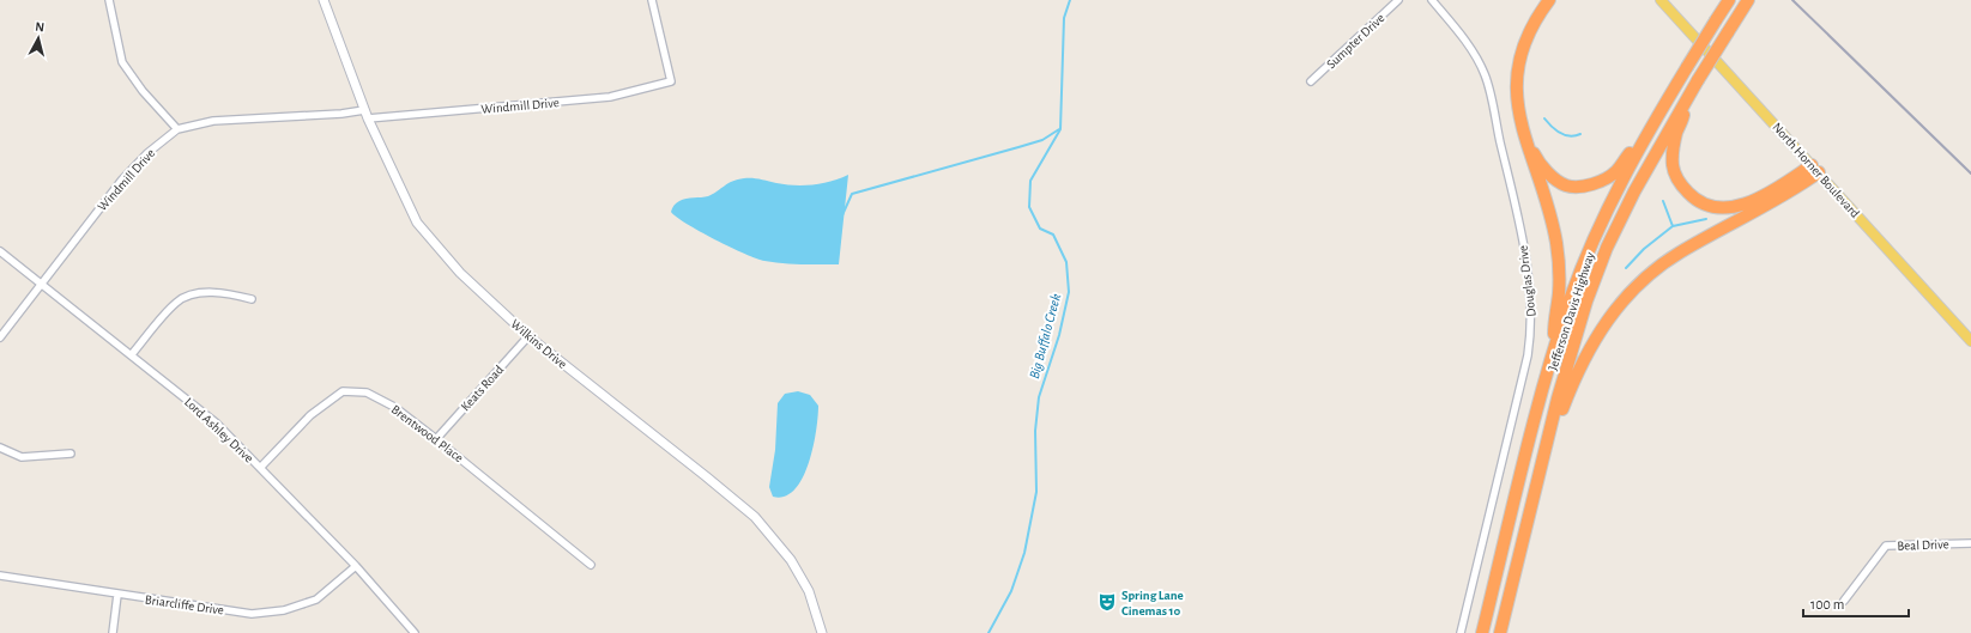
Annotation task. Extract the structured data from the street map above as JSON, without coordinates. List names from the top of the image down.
{
  "streets": {
    "highway": ["Jefferson Davis Highway"],
    "main road": ["North Horner Boulevard"],
    "street": [
      "Sumpter Drive",
      "Windmill Drive",
      "Douglas Drive",
      "Wilkins Drive",
      "Keats Road",
      "Lord Ashley Drive",
      "Brentwood Place",
      "Beal Drive",
      "Briarcliffe Drive"
    ]
  },
  "crossings": [
    ["Windmill Drive", "Wilkins Drive"],
    ["Windmill Drive", "Lord Ashley Drive"],
    ["Wilkins Drive", "Keats Road"],
    ["Keats Road", "Brentwood Place"],
    ["Lord Ashley Drive", "Brentwood Place"],
    ["Lord Ashley Drive", "Briarcliffe Drive"]
  ],
  "water": ["Big Buffalo Creek"],
  "places": {
    "theatre": ["Spring Lane Cinemas 10"]
  },
  "scale_bar": "100 m",
  "north": "top"
}
